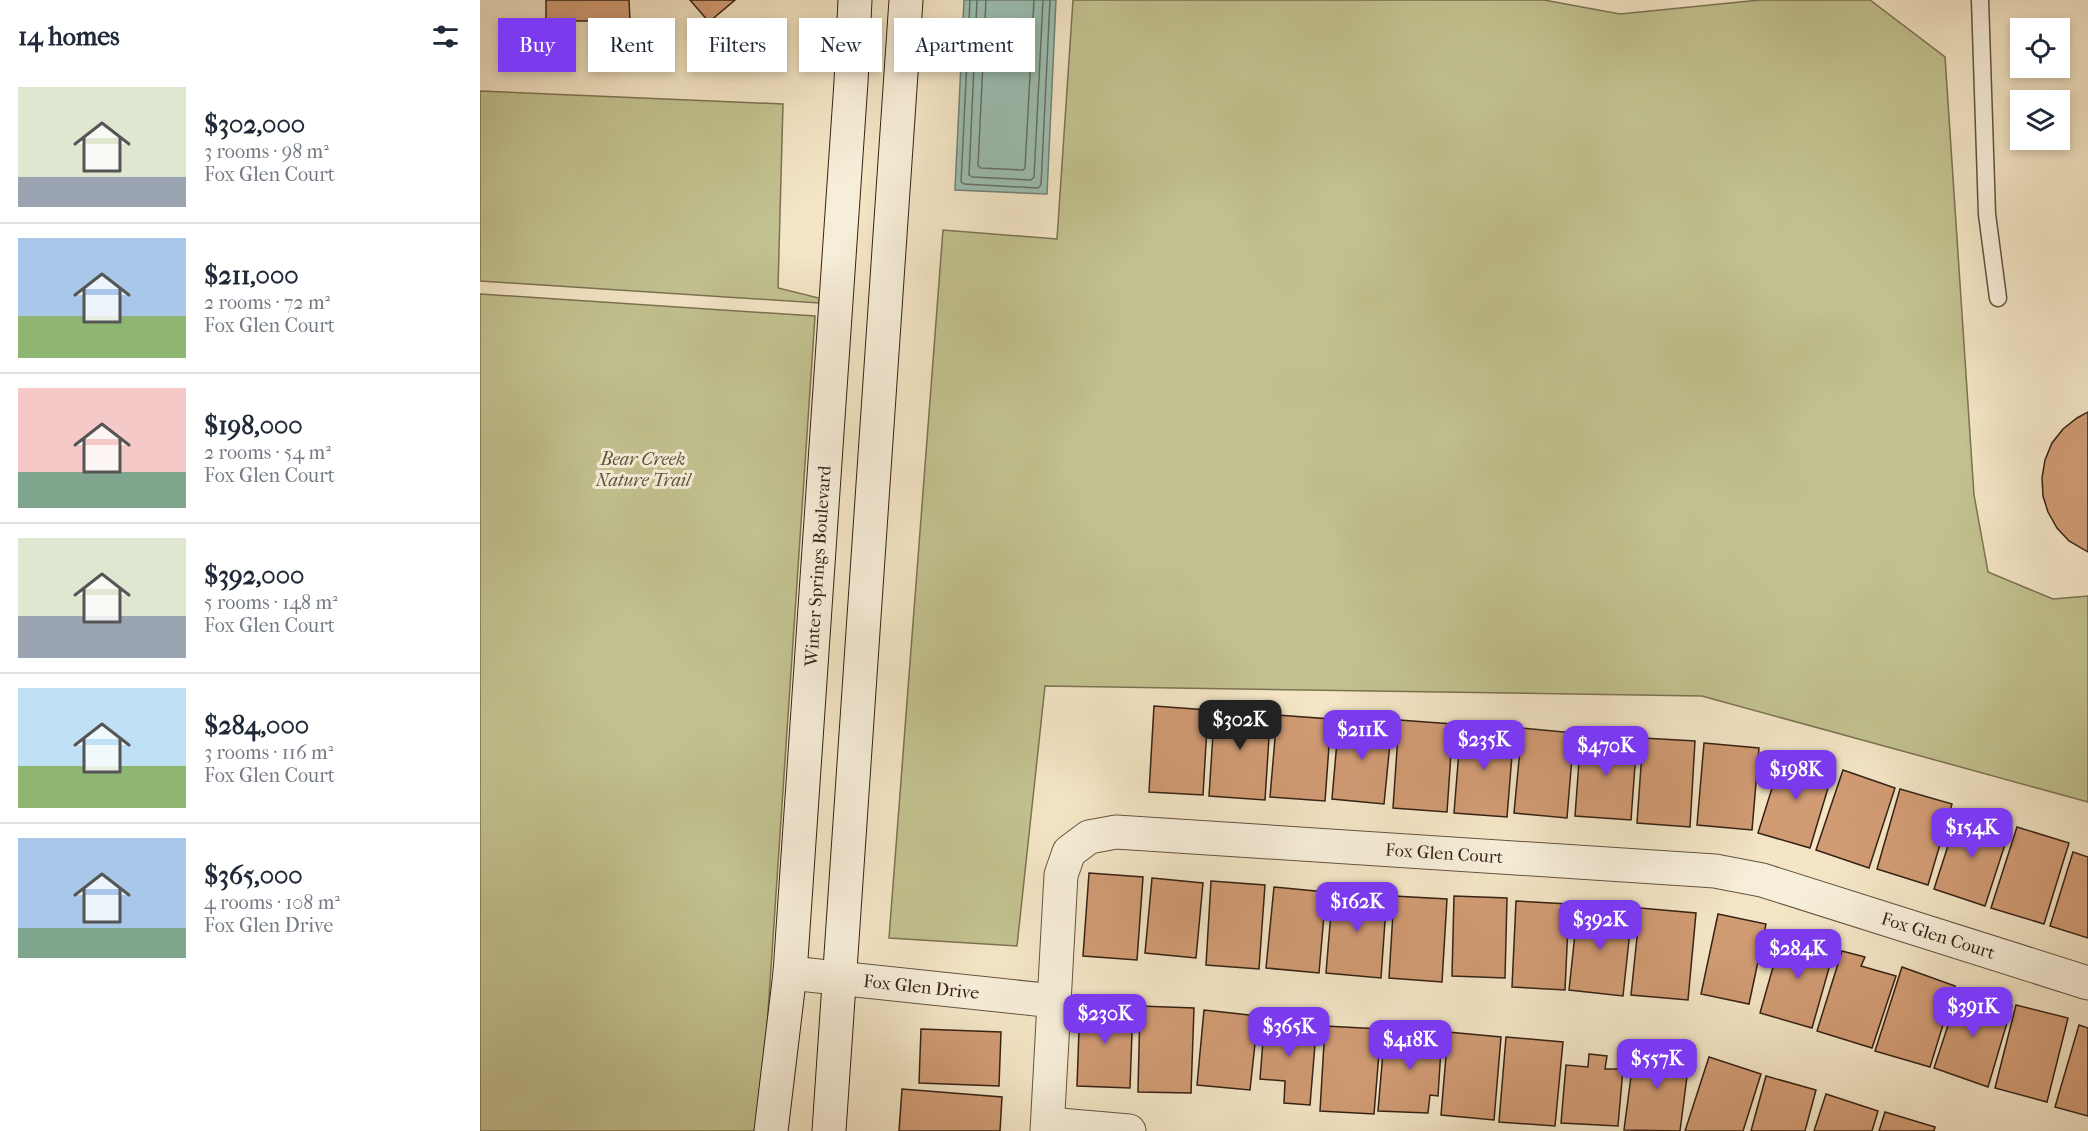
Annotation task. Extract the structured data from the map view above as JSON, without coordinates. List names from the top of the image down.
{
  "streets": {
    "street": ["Winter Springs Boulevard", "Fox Glen Court", "Fox Glen Drive"]
  },
  "crossings": [
    ["Winter Springs Boulevard", "Fox Glen Drive"],
    ["Fox Glen Court", "Fox Glen Drive"]
  ],
  "parks": ["Bear Creek Nature Trail"],
  "page": {
    "heading": "14 homes",
    "chip": [
      "Buy",
      "Rent",
      "Filters",
      "New",
      "Apartment"
    ],
    "list": [
      {
        "name": "$302,000",
        "note": "3 rooms · 98 m² · Fox Glen Court"
      },
      {
        "name": "$211,000",
        "note": "2 rooms · 72 m² · Fox Glen Court"
      },
      {
        "name": "$198,000",
        "note": "2 rooms · 54 m² · Fox Glen Court"
      },
      {
        "name": "$392,000",
        "note": "5 rooms · 148 m² · Fox Glen Court"
      },
      {
        "name": "$284,000",
        "note": "3 rooms · 116 m² · Fox Glen Court"
      },
      {
        "name": "$365,000",
        "note": "4 rooms · 108 m² · Fox Glen Drive"
      }
    ],
    "price": [
      "$302K",
      "$211K",
      "$235K",
      "$470K",
      "$198K",
      "$154K",
      "$162K",
      "$392K",
      "$284K",
      "$391K",
      "$230K",
      "$365K",
      "$418K",
      "$557K"
    ]
  }
}
